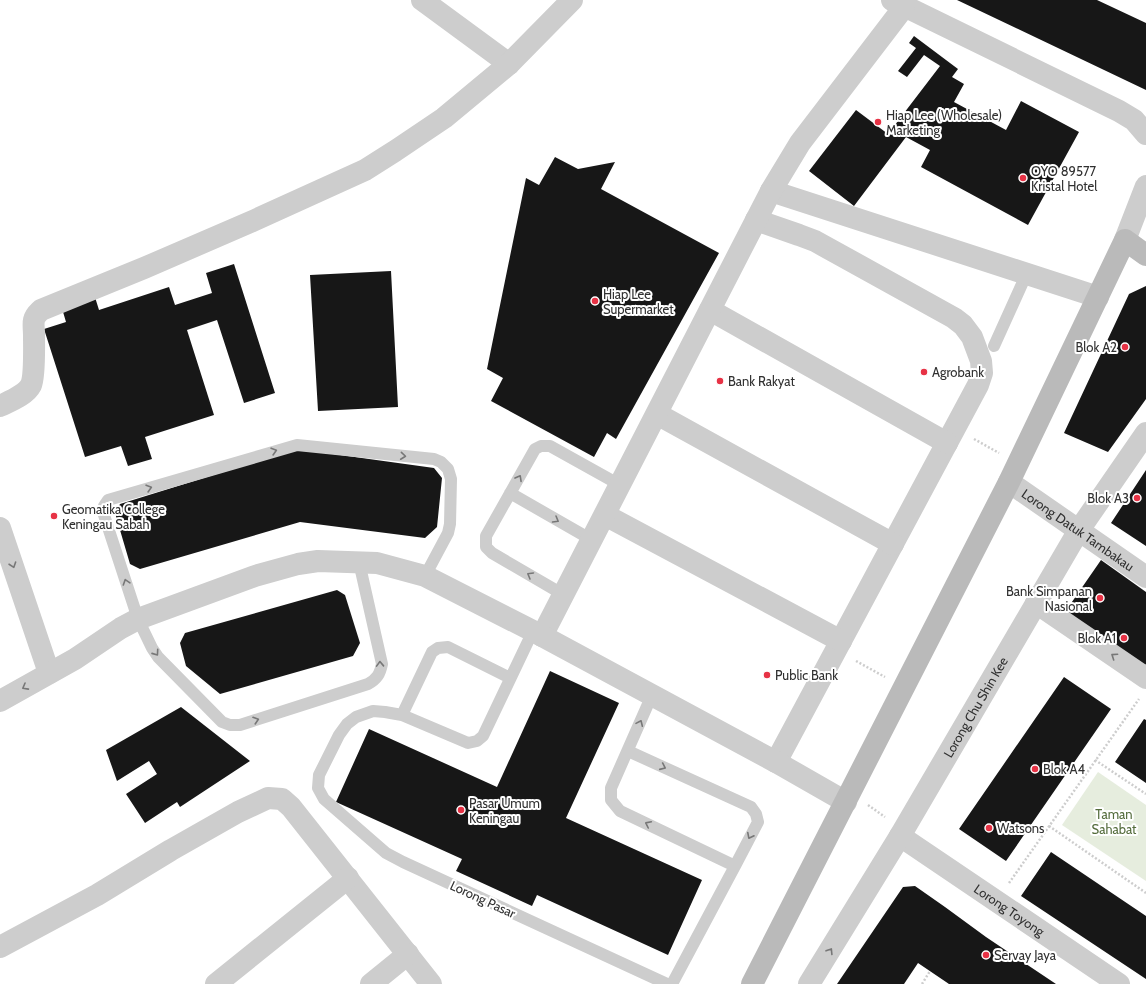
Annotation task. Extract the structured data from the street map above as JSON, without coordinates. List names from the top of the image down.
{
  "streets": {
    "street": ["Lorong Datuk Tambakau", "Lorong Chu Shin Kee", "Lorong Toyong"],
    "lane": ["Lorong Pasar"]
  },
  "crossings": [
    ["Lorong Datuk Tambakau", "Lorong Chu Shin Kee"],
    ["Lorong Chu Shin Kee", "Lorong Toyong"]
  ],
  "parks": ["Taman Sahabat"],
  "places": [
    "Hiap Lee (Wholesale) Marketing",
    "OYO 89577 Kristal Hotel",
    "Hiap Lee Supermarket",
    "Blok A2",
    "Agrobank",
    "Bank Rakyat",
    "Blok A3",
    "Geomatika College Keningau Sabah",
    "Bank Simpanan Nasional",
    "Blok A1",
    "Public Bank",
    "Blok A4",
    "Pasar Umum Keningau",
    "Watsons",
    "Servay Jaya"
  ]
}
